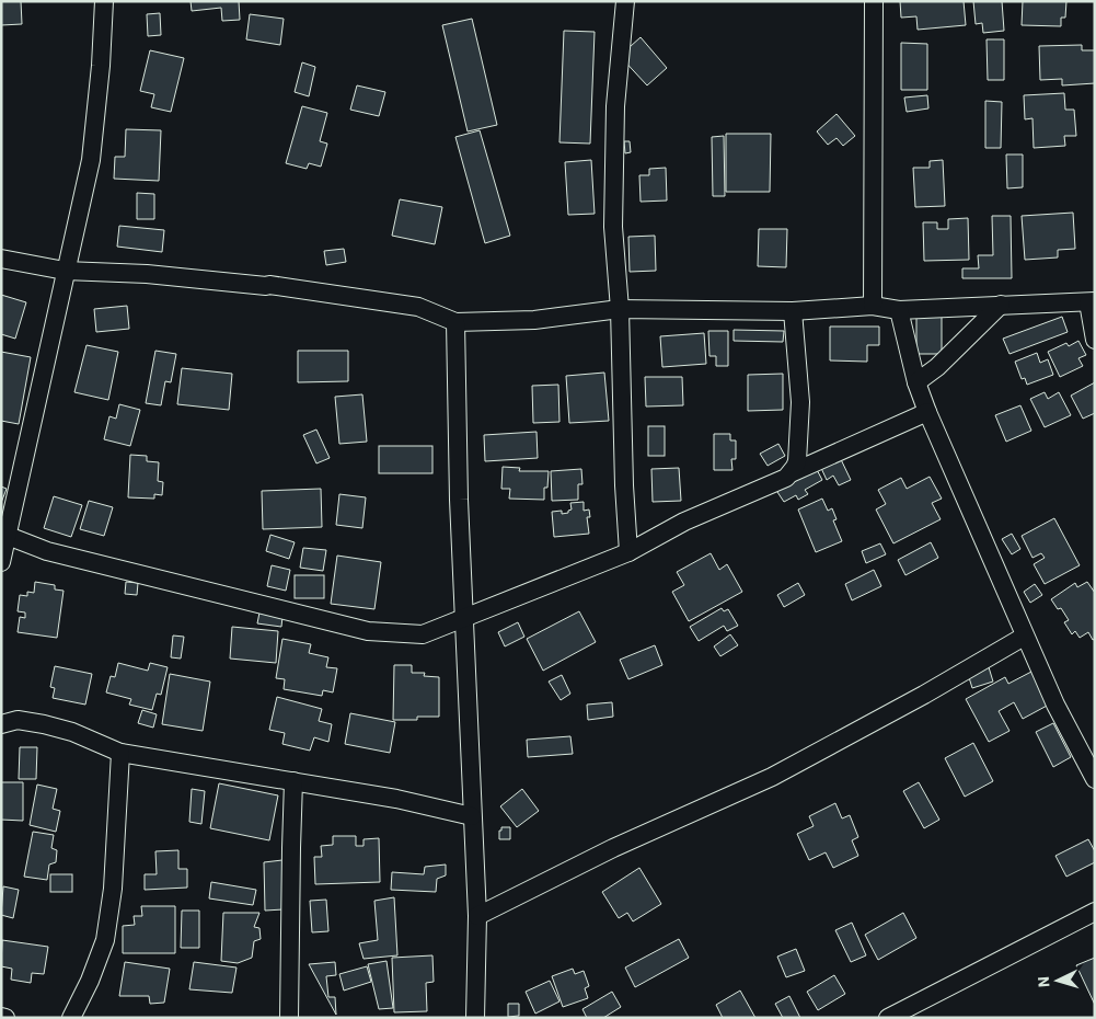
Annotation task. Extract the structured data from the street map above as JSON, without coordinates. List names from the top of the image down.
{
  "north": "left"
}
